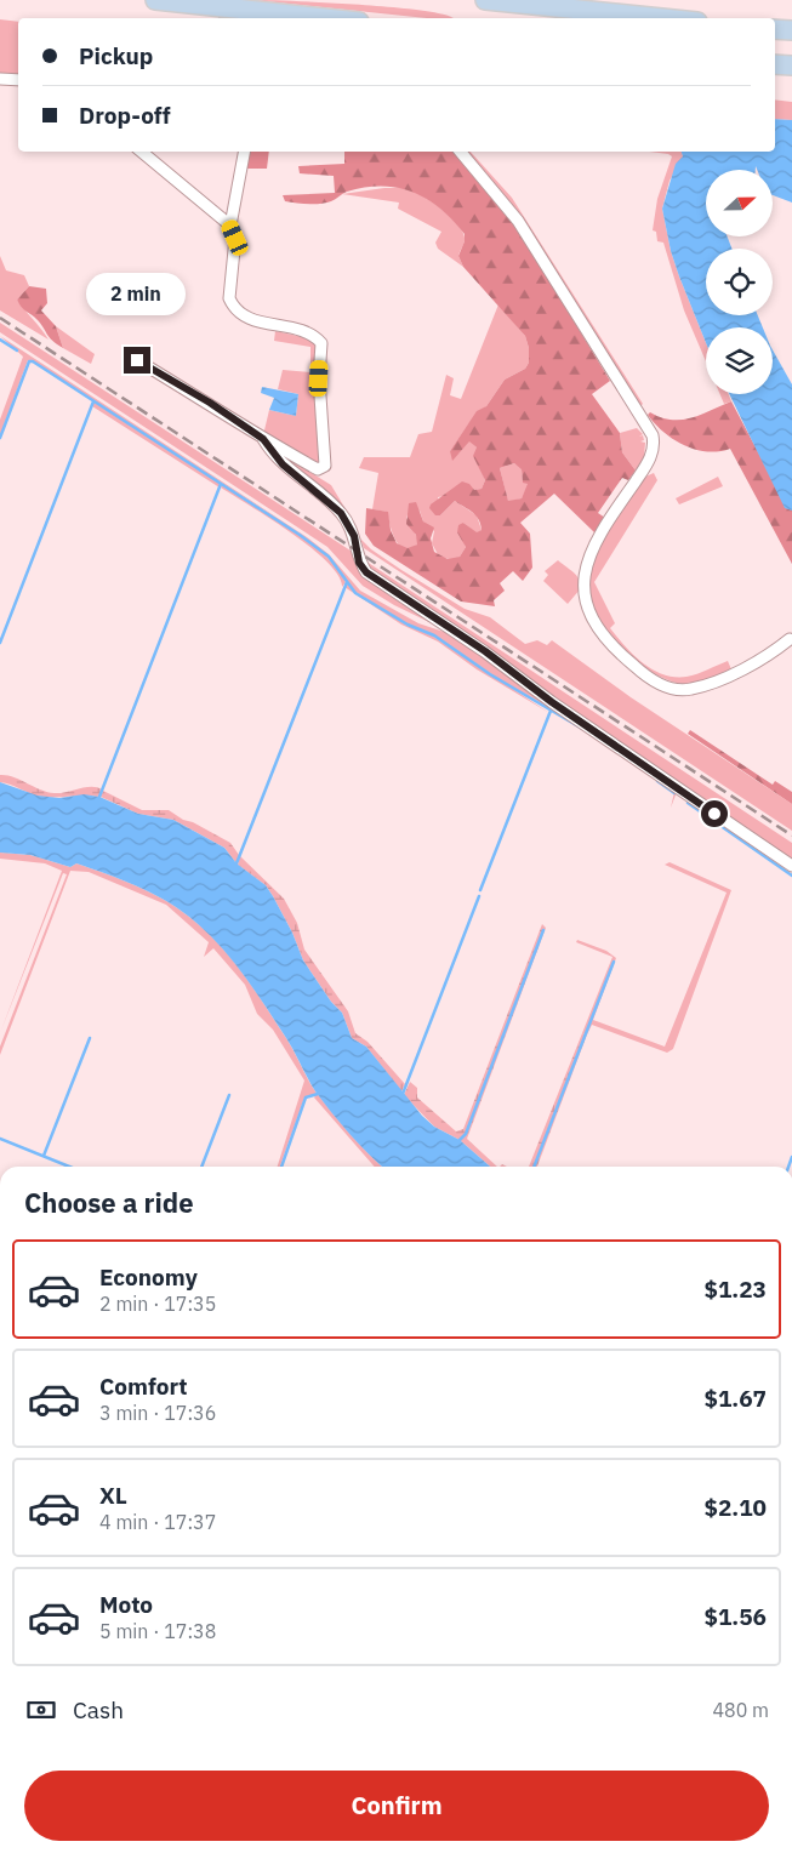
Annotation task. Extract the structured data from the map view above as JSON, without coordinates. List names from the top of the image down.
{
  "north": "right",
  "page": {
    "banner": ["Pickup", "Drop-off"],
    "bubble": "2 min",
    "heading": "Choose a ride",
    "list": [
      {
        "name": "Economy",
        "note": "2 min · 17:35",
        "value": "$1.23"
      },
      {
        "name": "Comfort",
        "note": "3 min · 17:36",
        "value": "$1.67"
      },
      {
        "name": "XL",
        "note": "4 min · 17:37",
        "value": "$2.10"
      },
      {
        "name": "Moto",
        "note": "5 min · 17:38",
        "value": "$1.56"
      }
    ],
    "pay": ["Cash", "480 m"],
    "buttons": "Confirm"
  }
}
